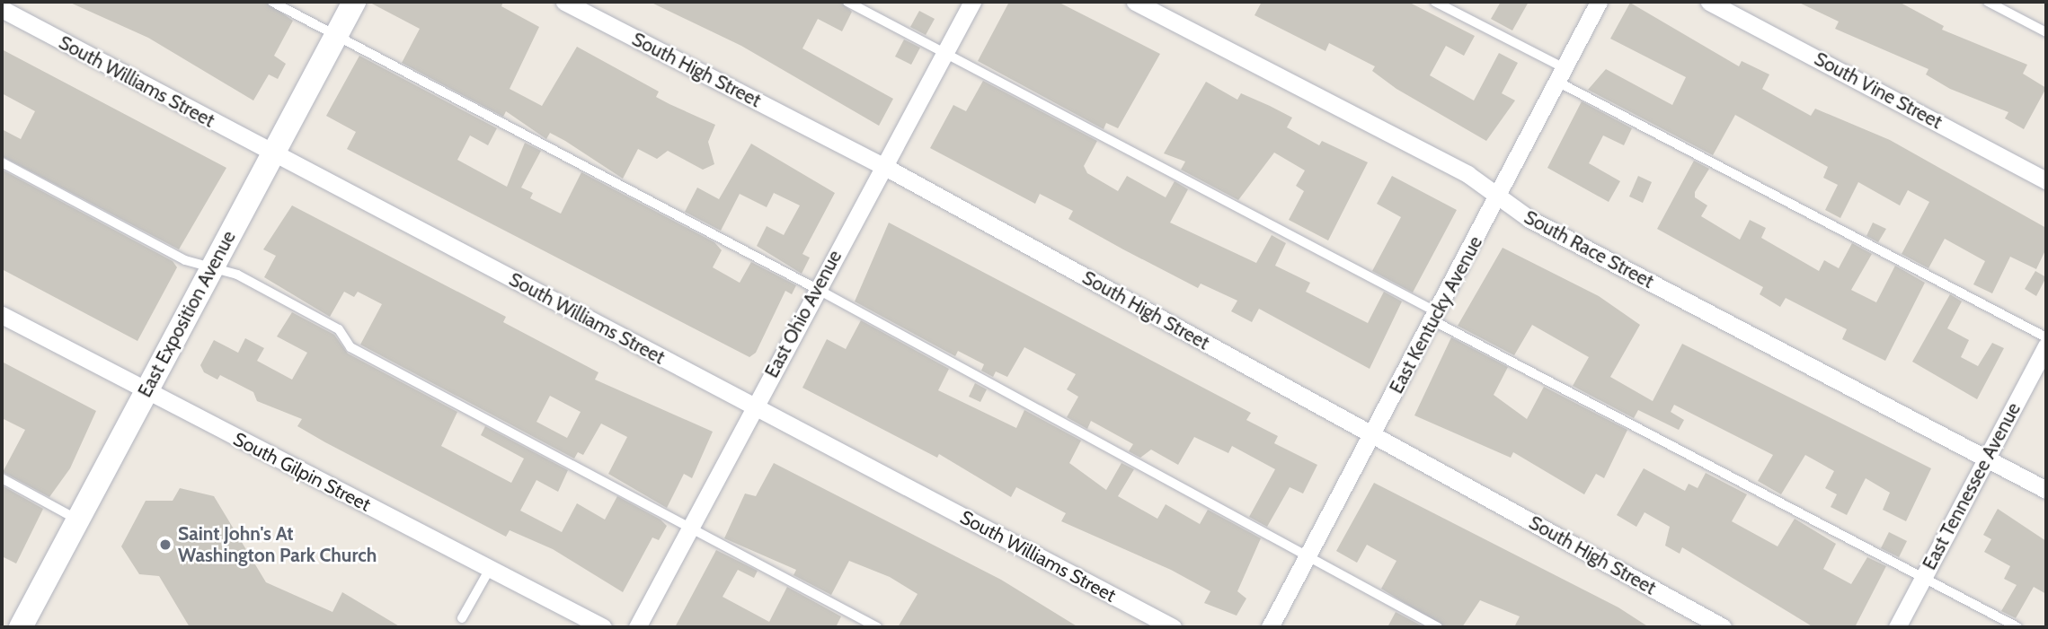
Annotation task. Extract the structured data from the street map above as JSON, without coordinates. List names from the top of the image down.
{
  "streets": {
    "street": [
      "South High Street",
      "South Williams Street",
      "South Vine Street",
      "South Race Street",
      "East Exposition Avenue",
      "East Ohio Avenue",
      "East Kentucky Avenue",
      "South Gilpin Street",
      "East Tennessee Avenue"
    ]
  },
  "crossings": [
    ["South High Street", "East Ohio Avenue"],
    ["South High Street", "East Kentucky Avenue"],
    ["South Williams Street", "East Exposition Avenue"],
    ["South Williams Street", "East Ohio Avenue"],
    ["South Race Street", "East Kentucky Avenue"],
    ["South Race Street", "East Tennessee Avenue"],
    ["East Exposition Avenue", "South Gilpin Street"]
  ],
  "places": ["Saint John's At Washington Park Church"]
}
